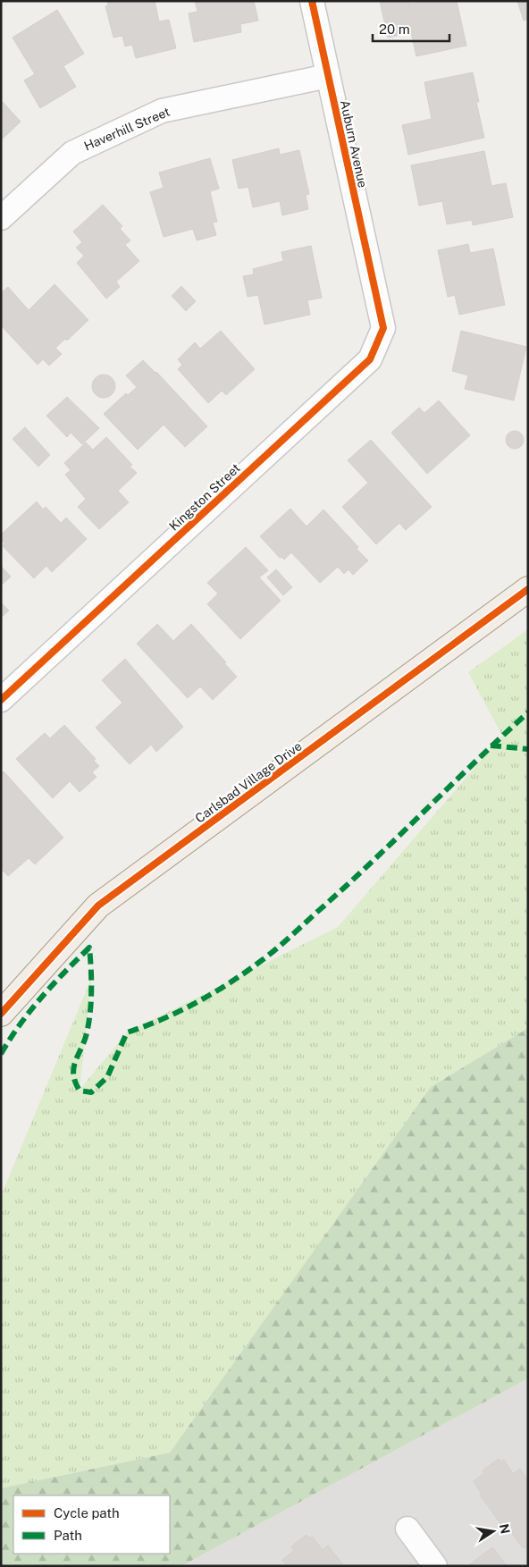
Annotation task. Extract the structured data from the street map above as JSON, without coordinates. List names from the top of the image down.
{
  "streets": {
    "main road": ["Carlsbad Village Drive"],
    "street": ["Haverhill Street", "Auburn Avenue", "Kingston Street"]
  },
  "crossings": [
    ["Haverhill Street", "Auburn Avenue"],
    ["Auburn Avenue", "Kingston Street"]
  ],
  "legend": ["Cycle path", "Path"],
  "scale_bar": "20 m",
  "north": "right"
}
